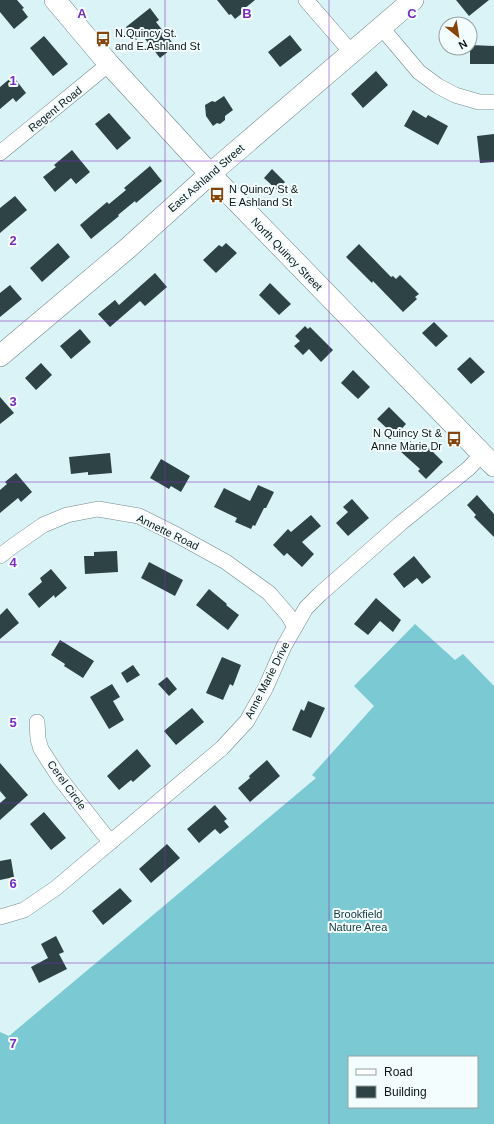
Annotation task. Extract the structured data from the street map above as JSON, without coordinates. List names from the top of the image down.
{
  "streets": {
    "main road": ["East Ashland Street", "North Quincy Street"],
    "street": [
      "Regent Road",
      "Annette Road",
      "Anne Marie Drive",
      "Cerel Circle"
    ]
  },
  "crossings": [
    ["Regent Road", "North Quincy Street"],
    ["East Ashland Street", "North Quincy Street"],
    ["North Quincy Street", "Anne Marie Drive"],
    ["Annette Road", "Anne Marie Drive"],
    ["Anne Marie Drive", "Cerel Circle"]
  ],
  "parks": ["Brookfield Nature Area"],
  "places": {
    "bus stop": ["N.Quincy St. and E.Ashland St", "N Quincy St & E Ashland St", "N Quincy St & Anne Marie Dr"]
  },
  "legend": ["Road", "Building"],
  "north": "bottom right",
  "grid": {
    "columns": ["A", "B", "C"],
    "rows": [
      "1",
      "2",
      "3",
      "4",
      "5",
      "6",
      "7"
    ]
  }
}
